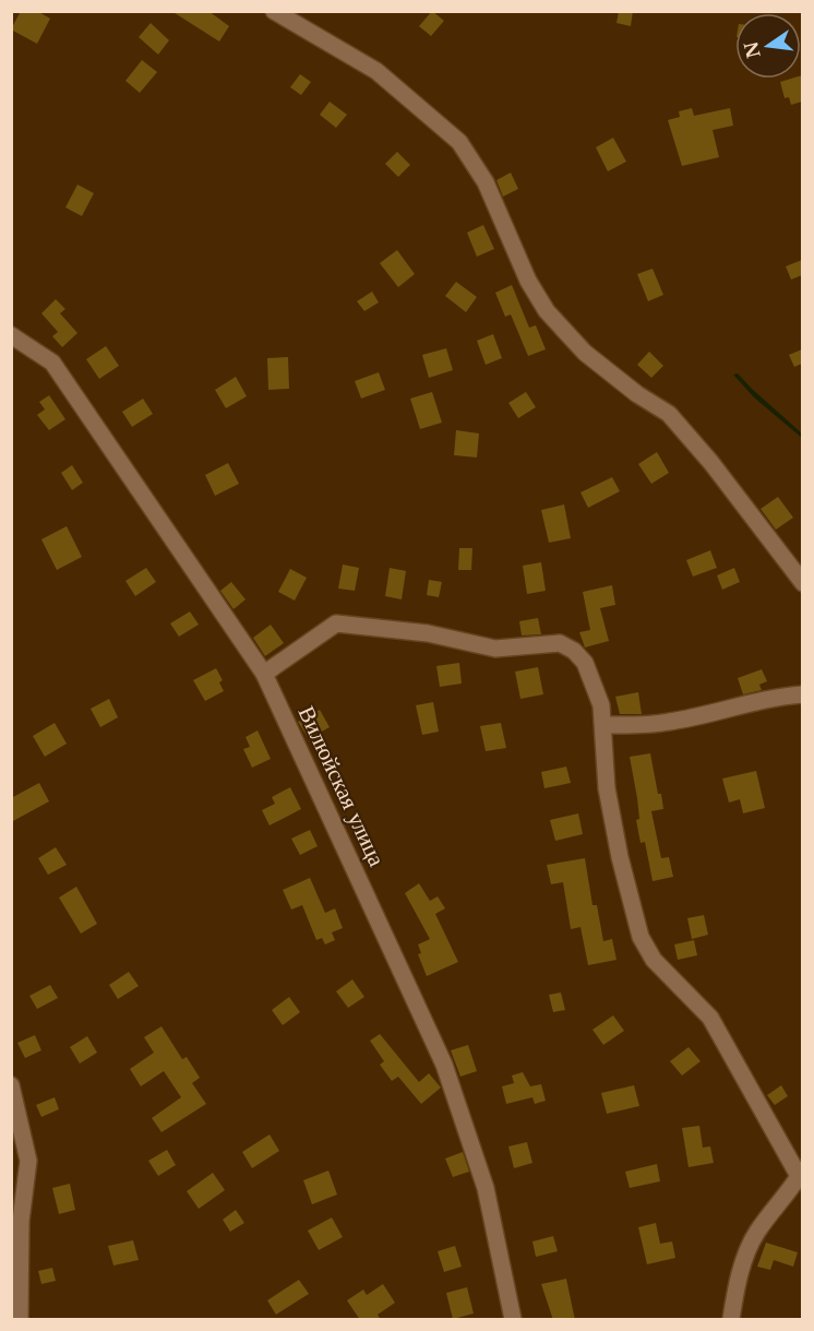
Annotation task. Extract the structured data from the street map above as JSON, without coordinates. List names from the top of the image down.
{
  "streets": {
    "street": ["Вилюйская улица"]
  },
  "north": "left"
}
